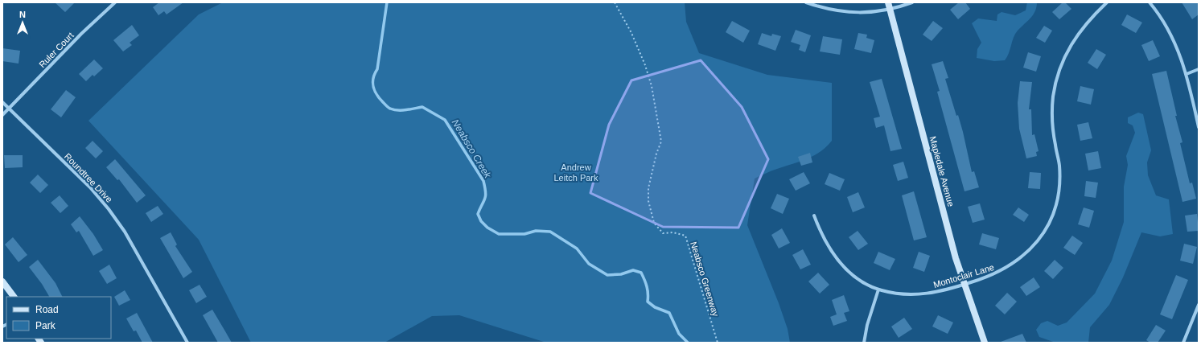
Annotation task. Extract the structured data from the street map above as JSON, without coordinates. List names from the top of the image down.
{
  "streets": {
    "street": [
      "Ruler Court",
      "Mapledale Avenue",
      "Roundtree Drive",
      "Montoclair Lane"
    ],
    "path": ["Neabsco Greenway"]
  },
  "crossings": [
    ["Ruler Court", "Roundtree Drive"],
    ["Mapledale Avenue", "Montoclair Lane"]
  ],
  "water": ["Neabsco Creek"],
  "parks": ["Andrew Leitch Park"],
  "legend": ["Road", "Park"],
  "north": "top"
}
